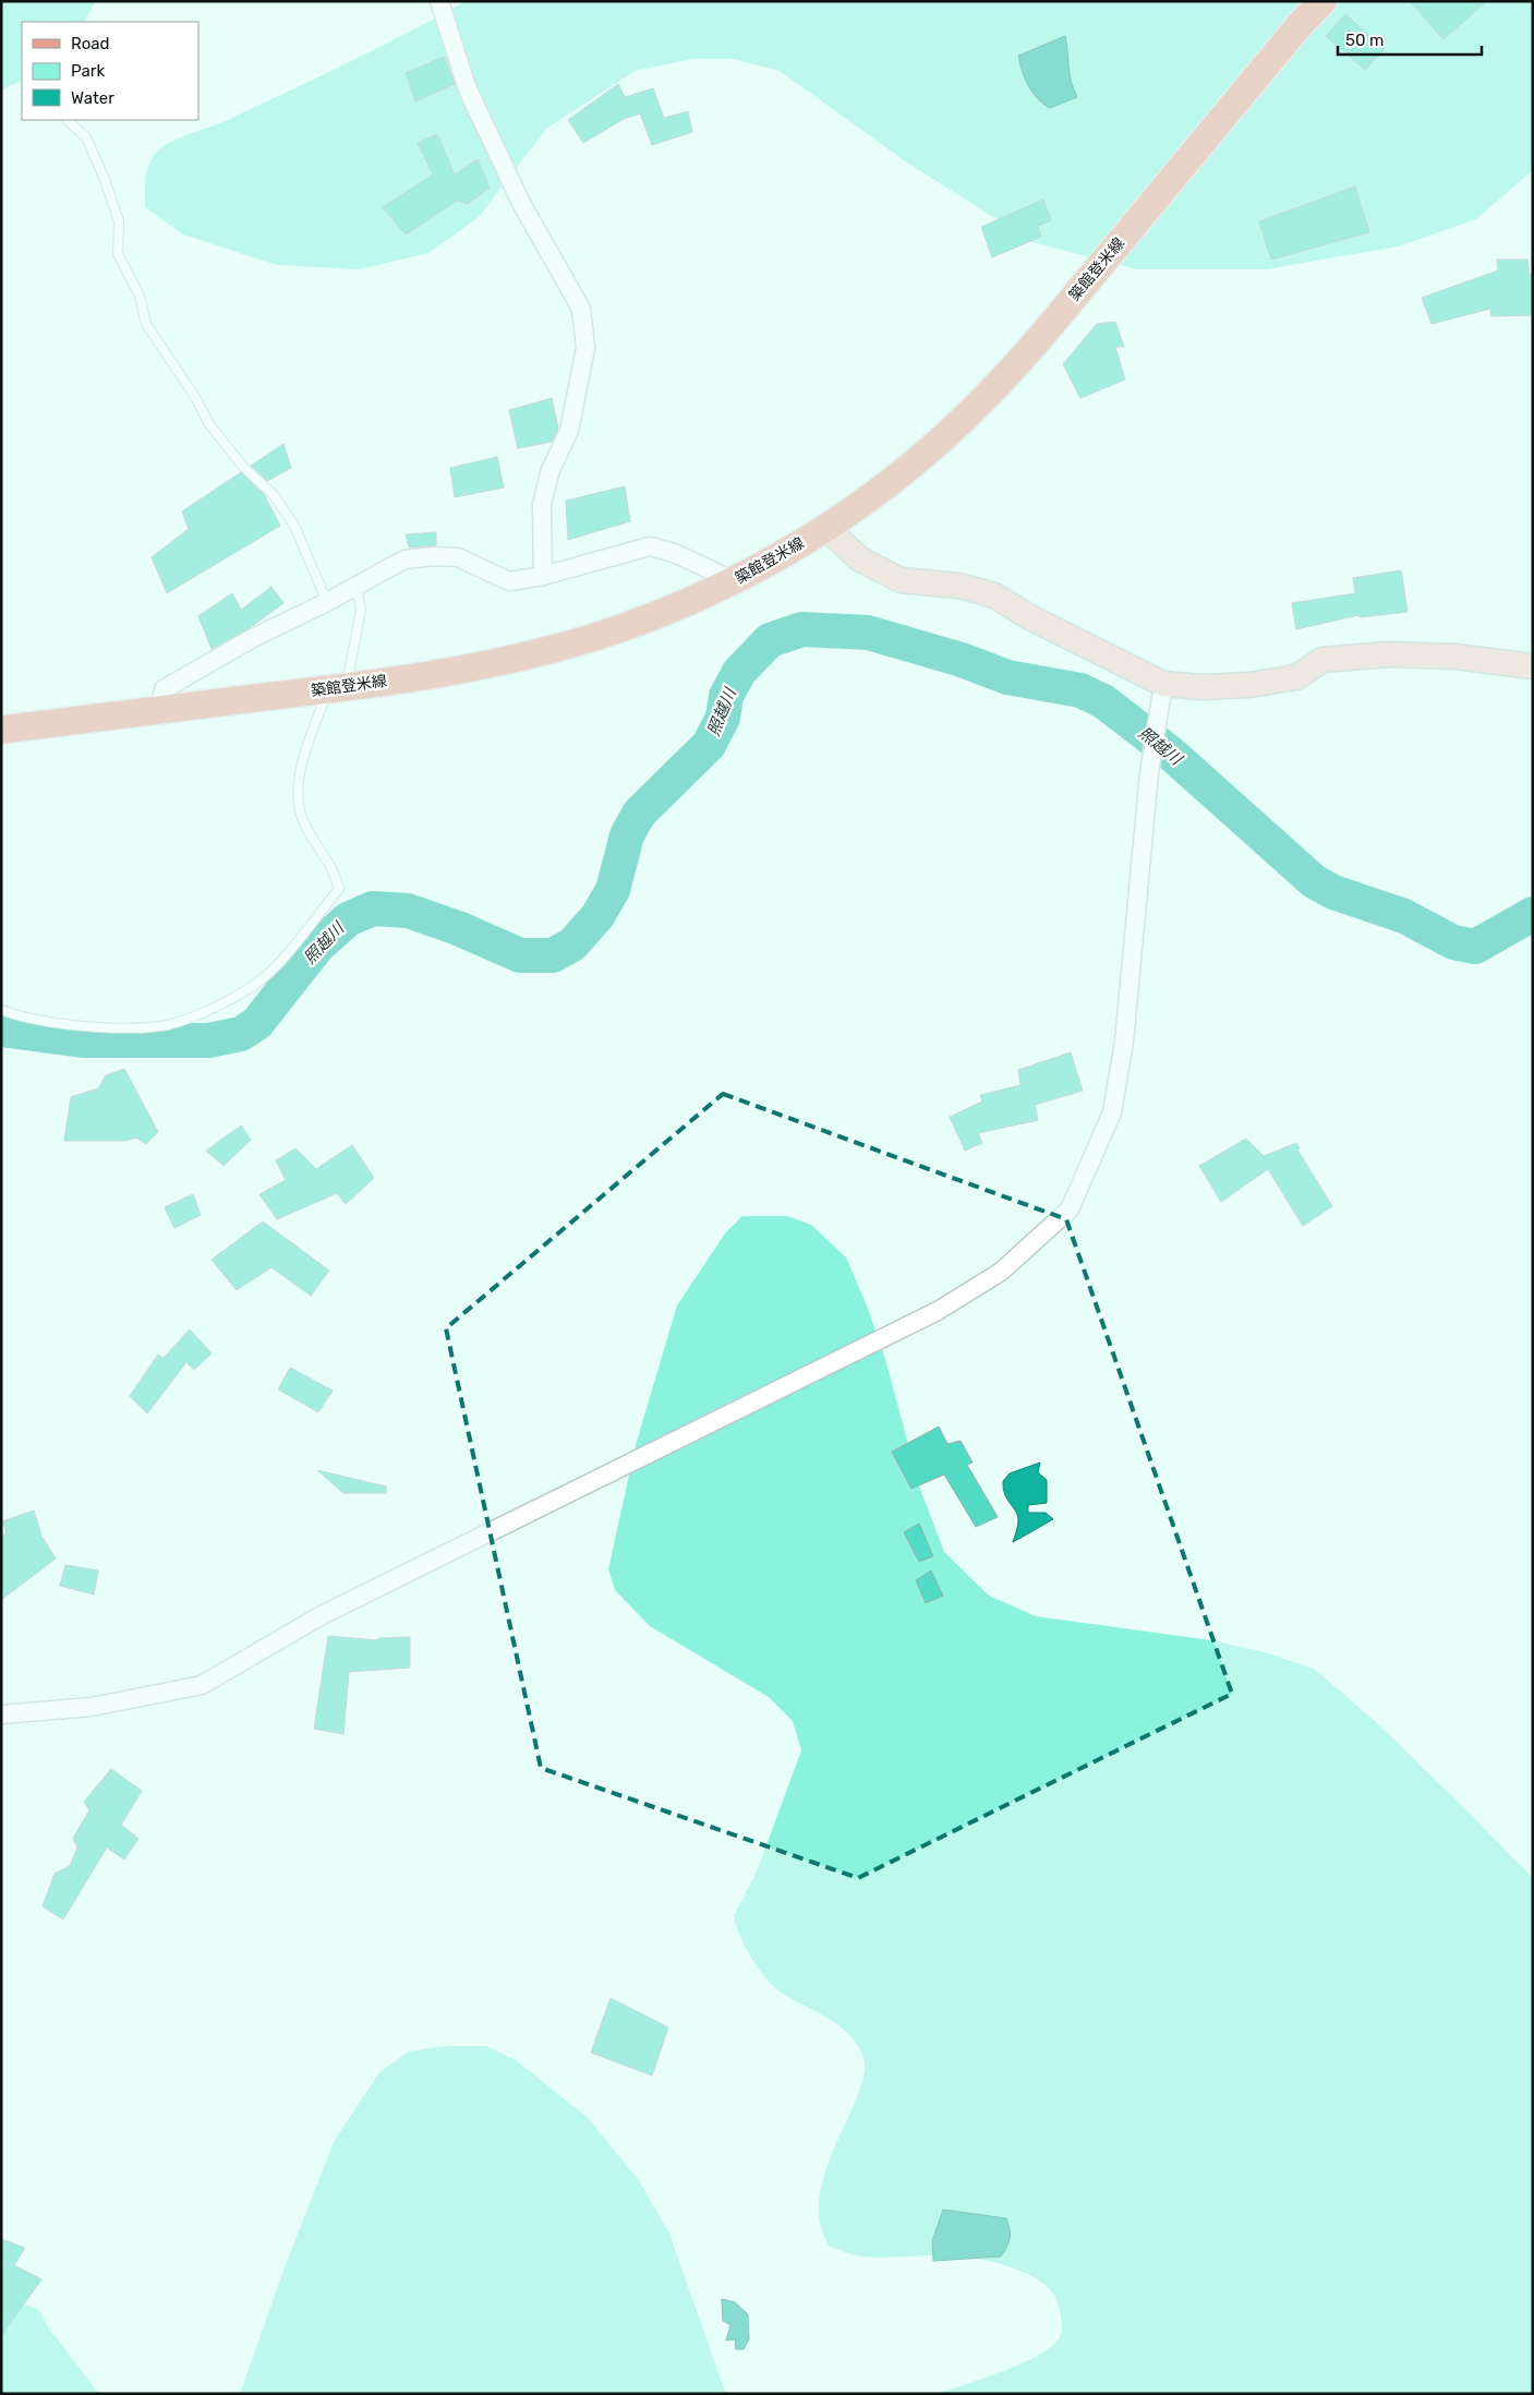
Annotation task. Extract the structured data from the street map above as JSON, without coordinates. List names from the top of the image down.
{
  "streets": {
    "main road": ["築館登米線"]
  },
  "water": ["照越川"],
  "legend": ["Road", "Park", "Water"],
  "scale_bar": "50 m"
}
